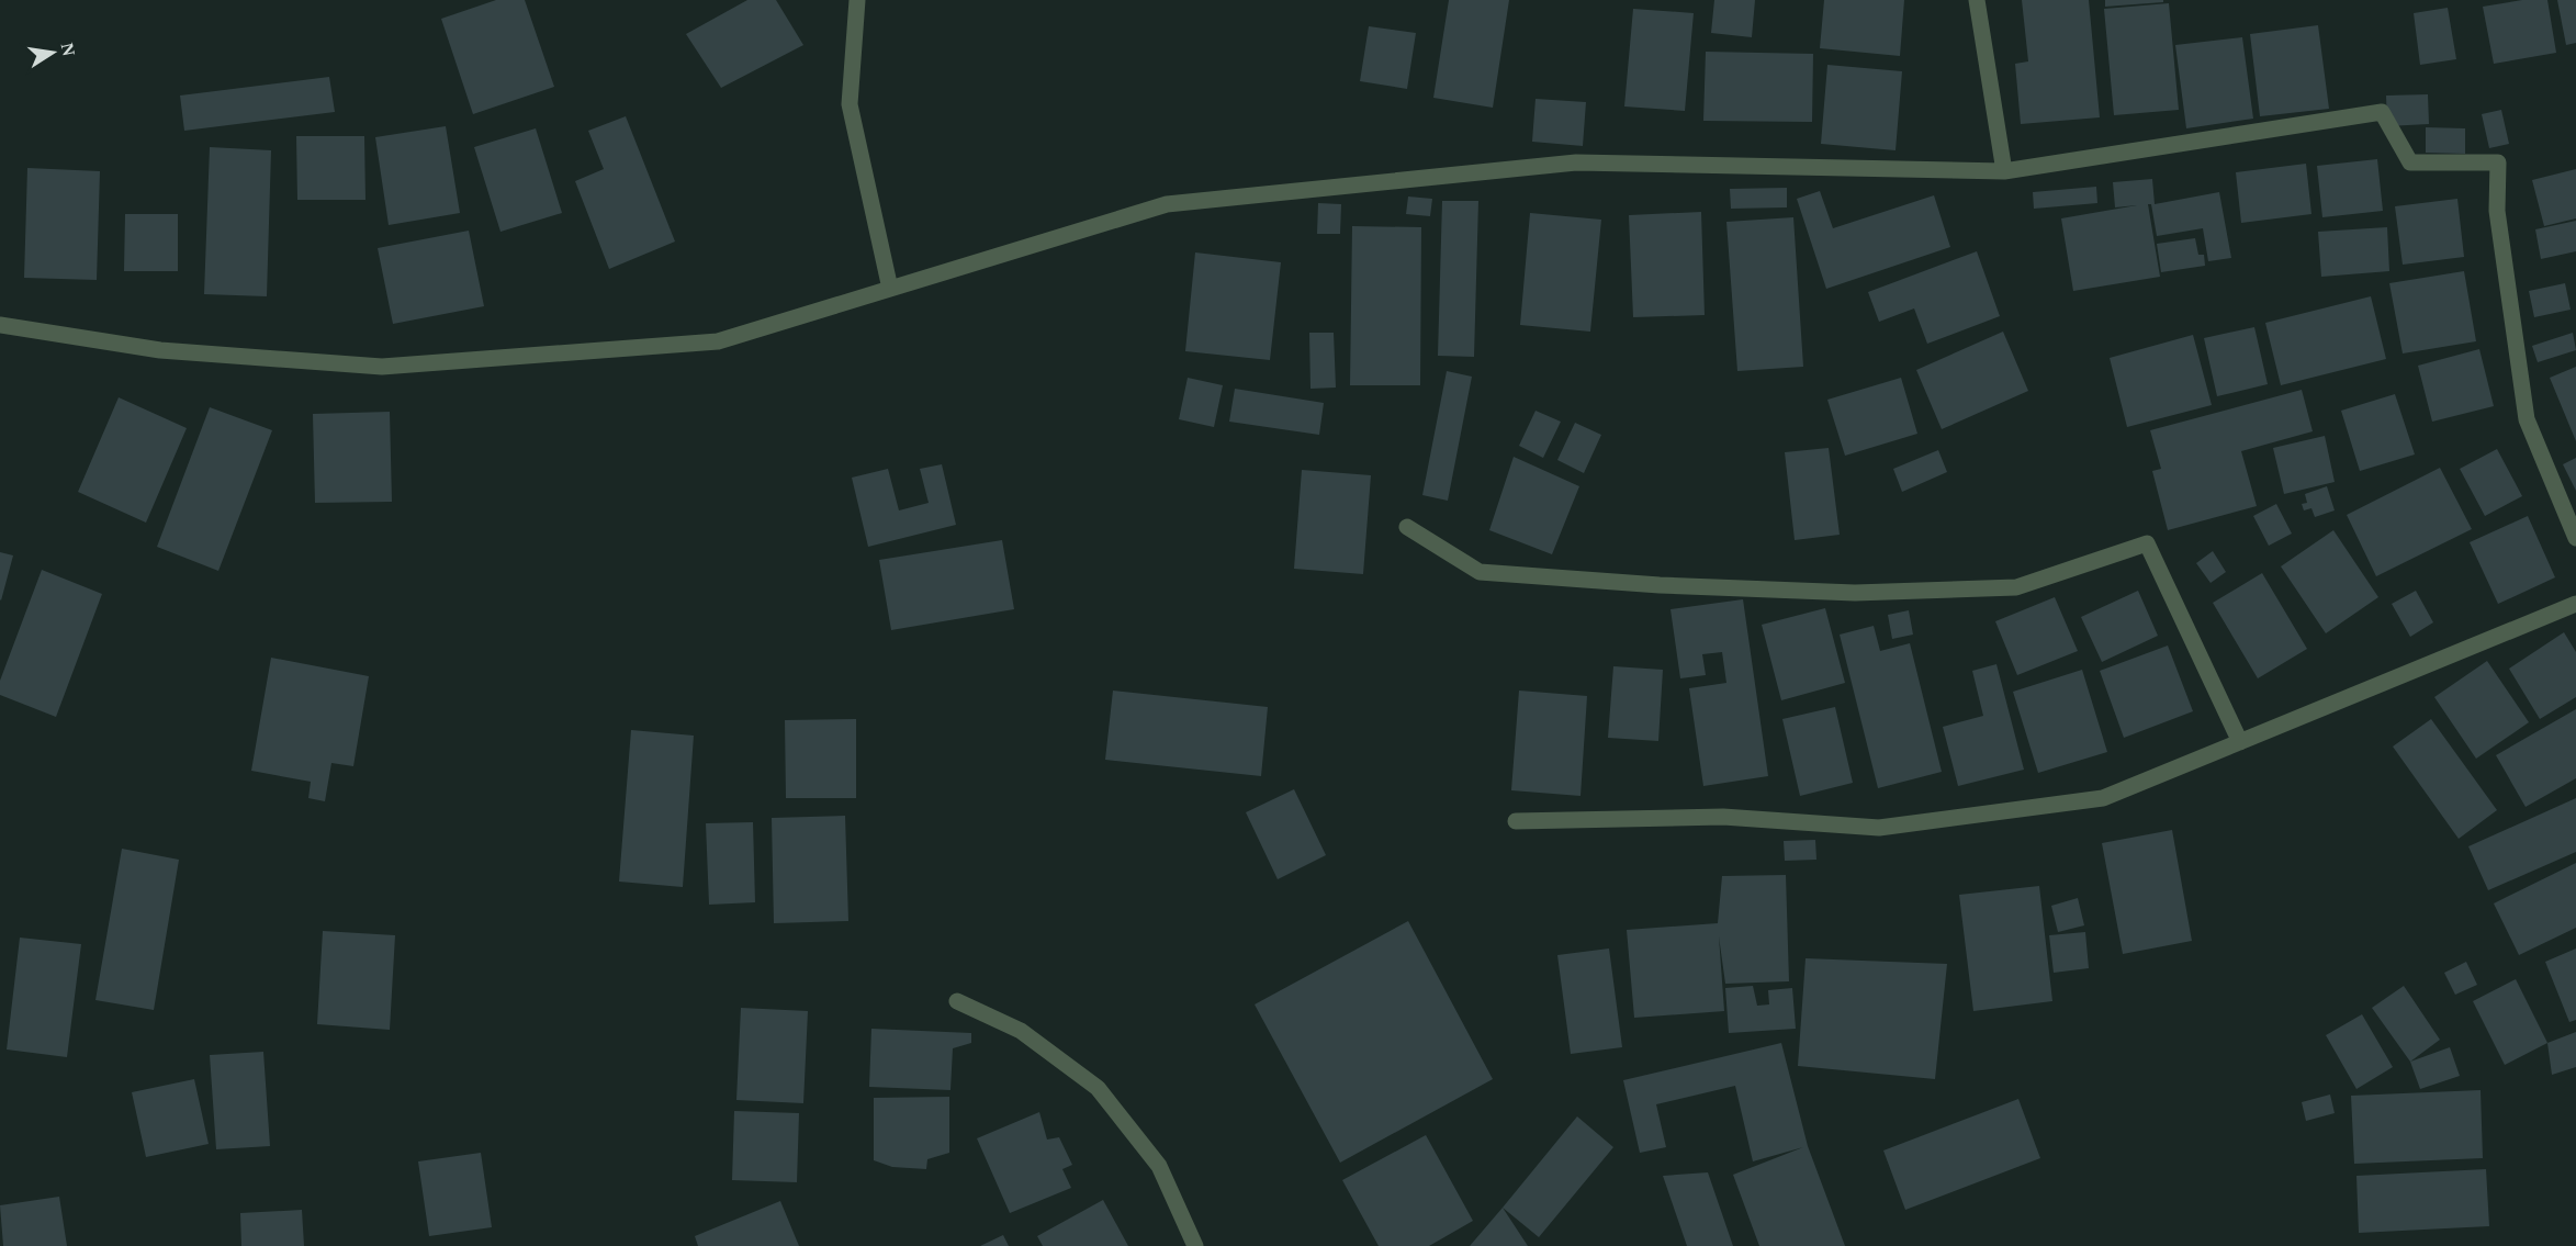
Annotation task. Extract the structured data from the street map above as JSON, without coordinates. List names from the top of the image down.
{
  "north": "right"
}
